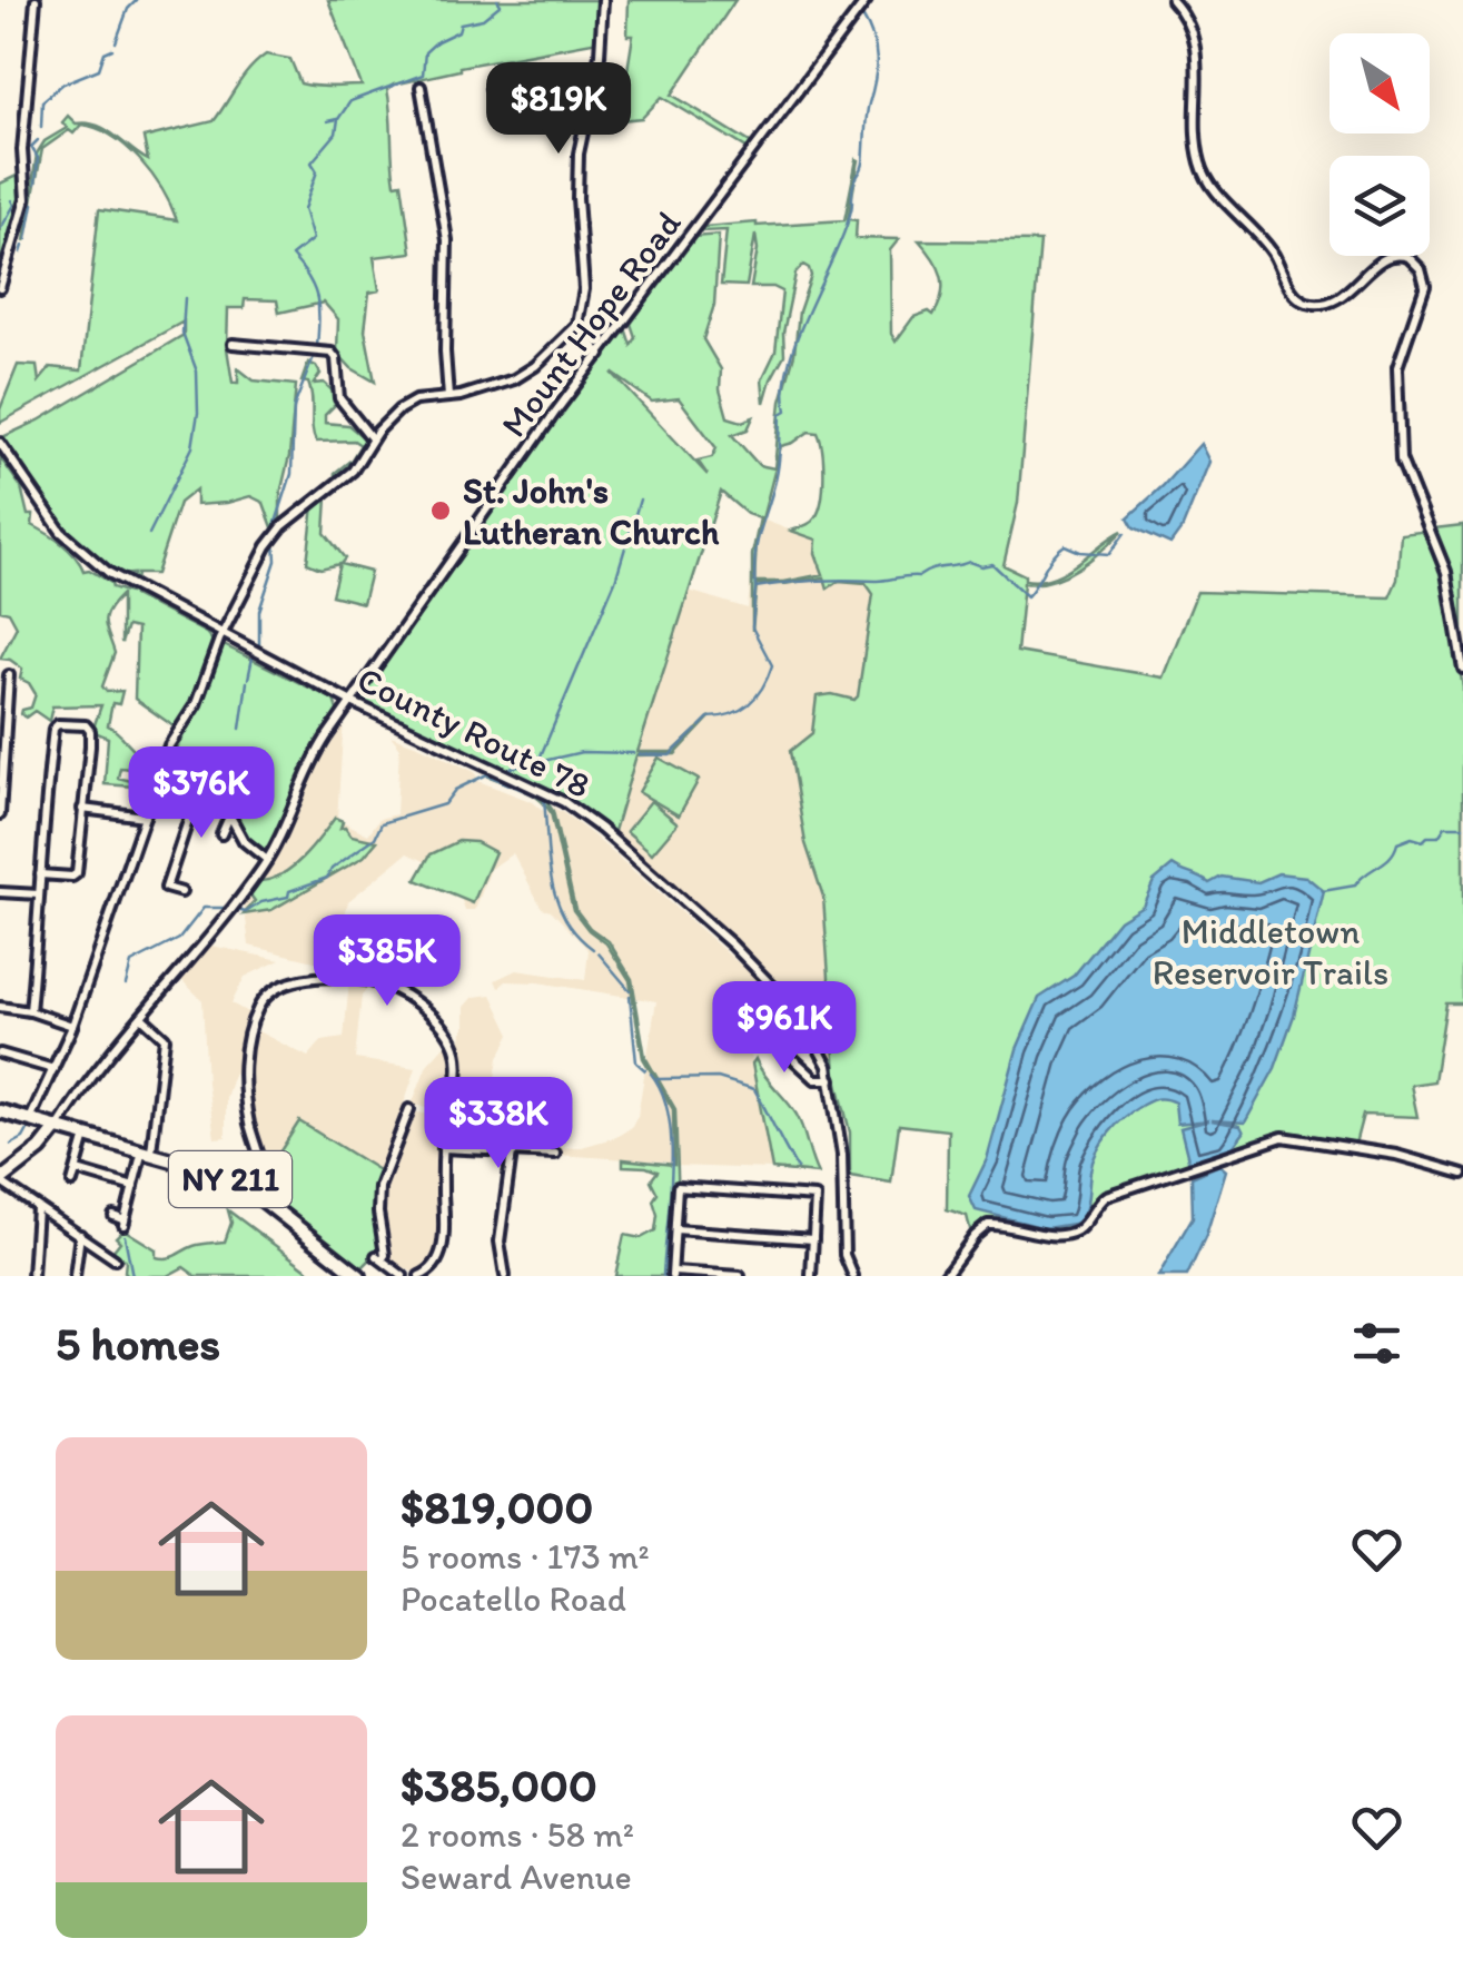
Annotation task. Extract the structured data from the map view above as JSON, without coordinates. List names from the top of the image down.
{
  "streets": {
    "main road": ["NY 211"],
    "street": ["Mount Hope Road", "County Route 78"]
  },
  "crossings": [
    ["Mount Hope Road", "County Route 78"],
    ["Mount Hope Road", "NY 211"]
  ],
  "parks": ["Middletown Reservoir Trails"],
  "places": ["St. John's Lutheran Church"],
  "north": "bottom right",
  "page": {
    "price": [
      "$819K",
      "$376K",
      "$385K",
      "$961K",
      "$338K"
    ],
    "heading": "5 homes",
    "list": [
      {
        "name": "$819,000",
        "note": "5 rooms · 173 m² · Pocatello Road"
      },
      {
        "name": "$385,000",
        "note": "2 rooms · 58 m² · Seward Avenue"
      }
    ]
  }
}
